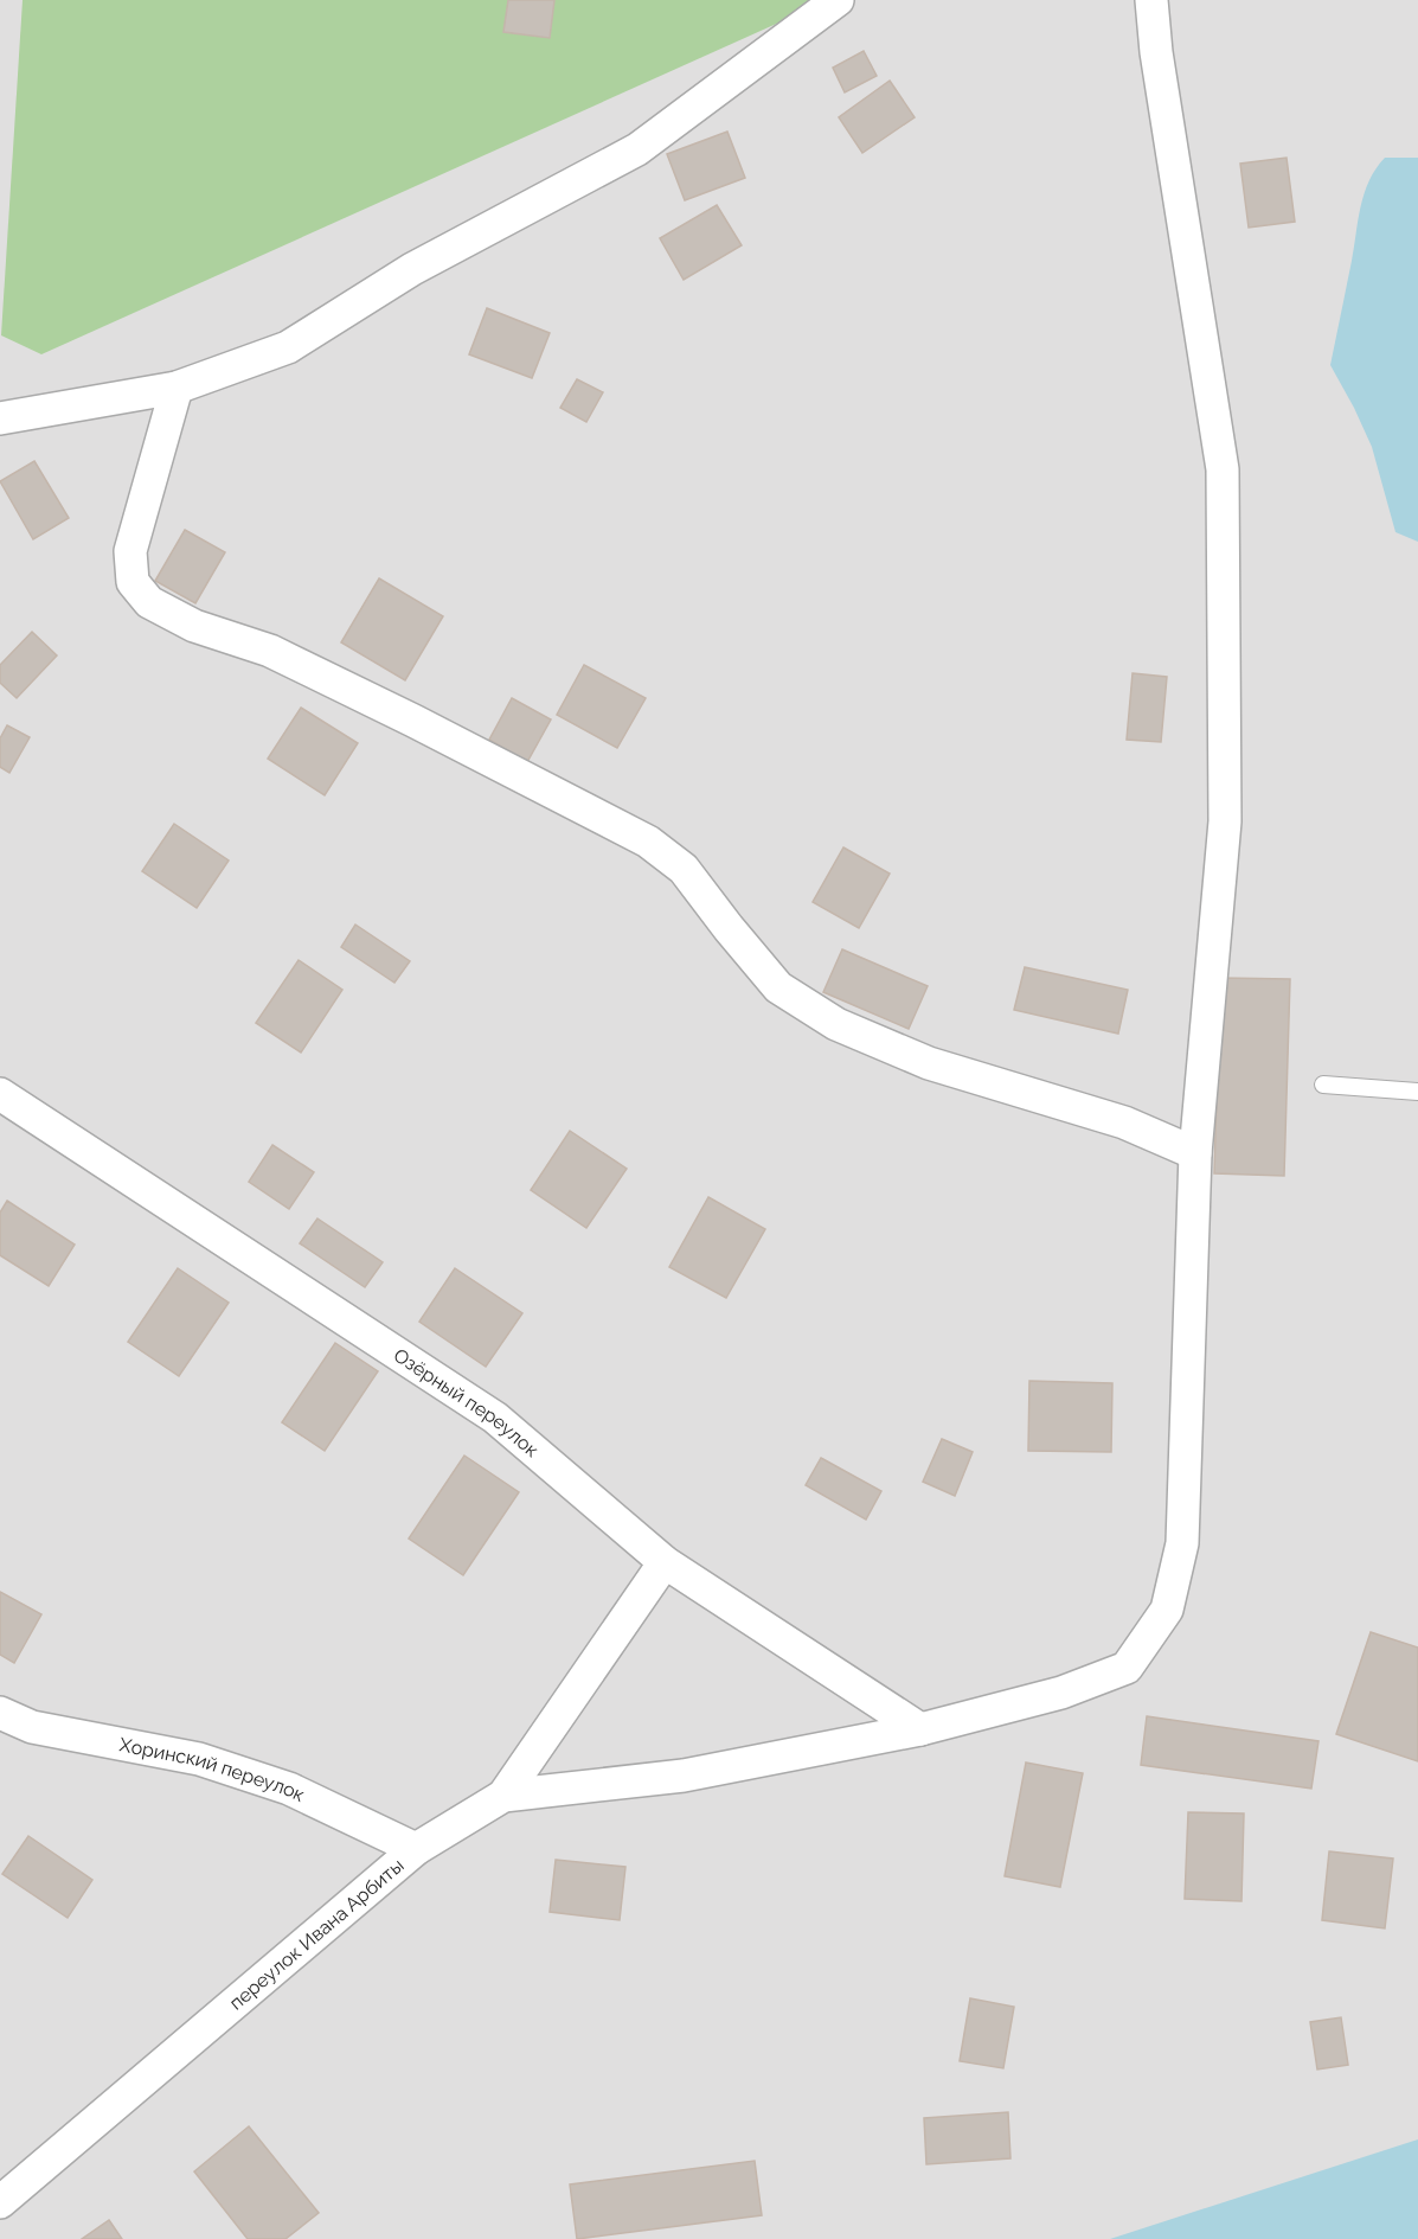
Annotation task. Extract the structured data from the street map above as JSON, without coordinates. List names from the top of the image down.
{
  "streets": {
    "street": ["Озёрный переулок", "Хоринский переулок", "переулок Ивана Арбиты"]
  },
  "crossings": [
    ["Озёрный переулок", "переулок Ивана Арбиты"],
    ["Хоринский переулок", "переулок Ивана Арбиты"]
  ]
}
